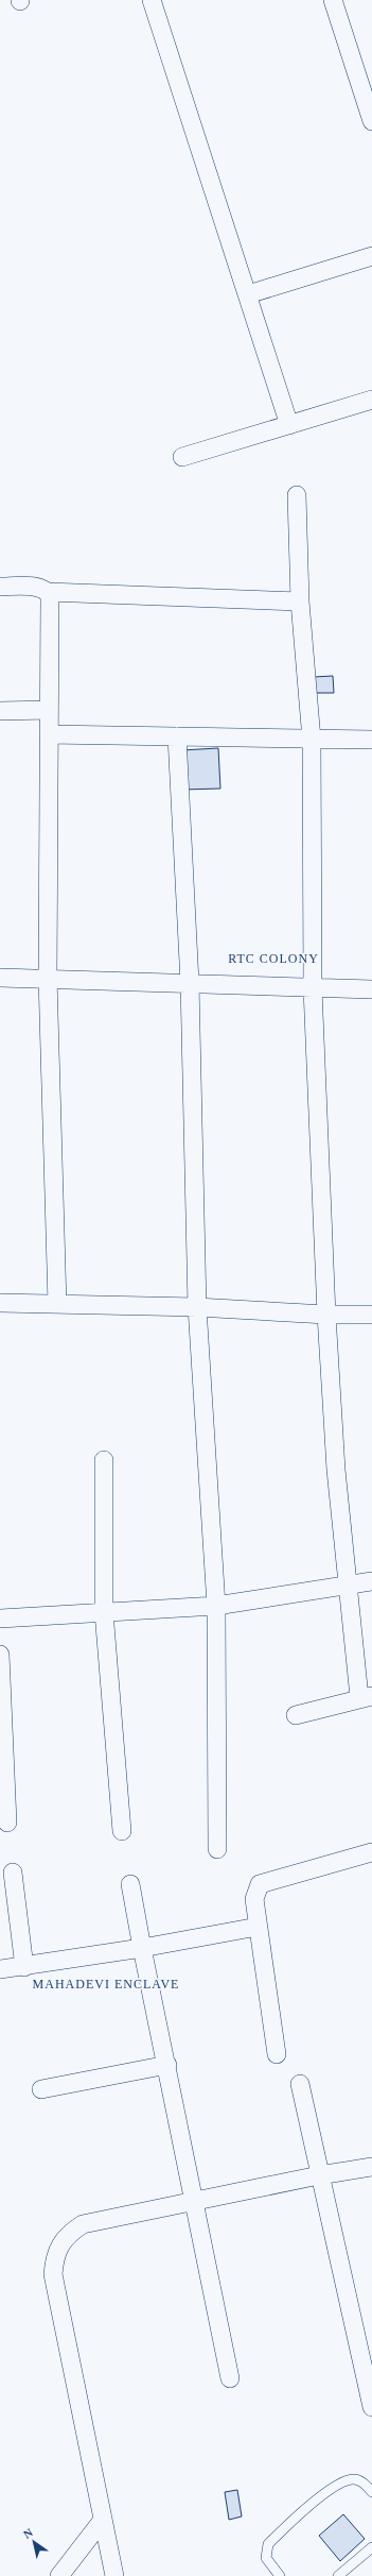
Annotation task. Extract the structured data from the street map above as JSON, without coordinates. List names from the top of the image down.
{
  "districts": ["RTC COLONY", "MAHADEVI ENCLAVE"],
  "north": "top left"
}
